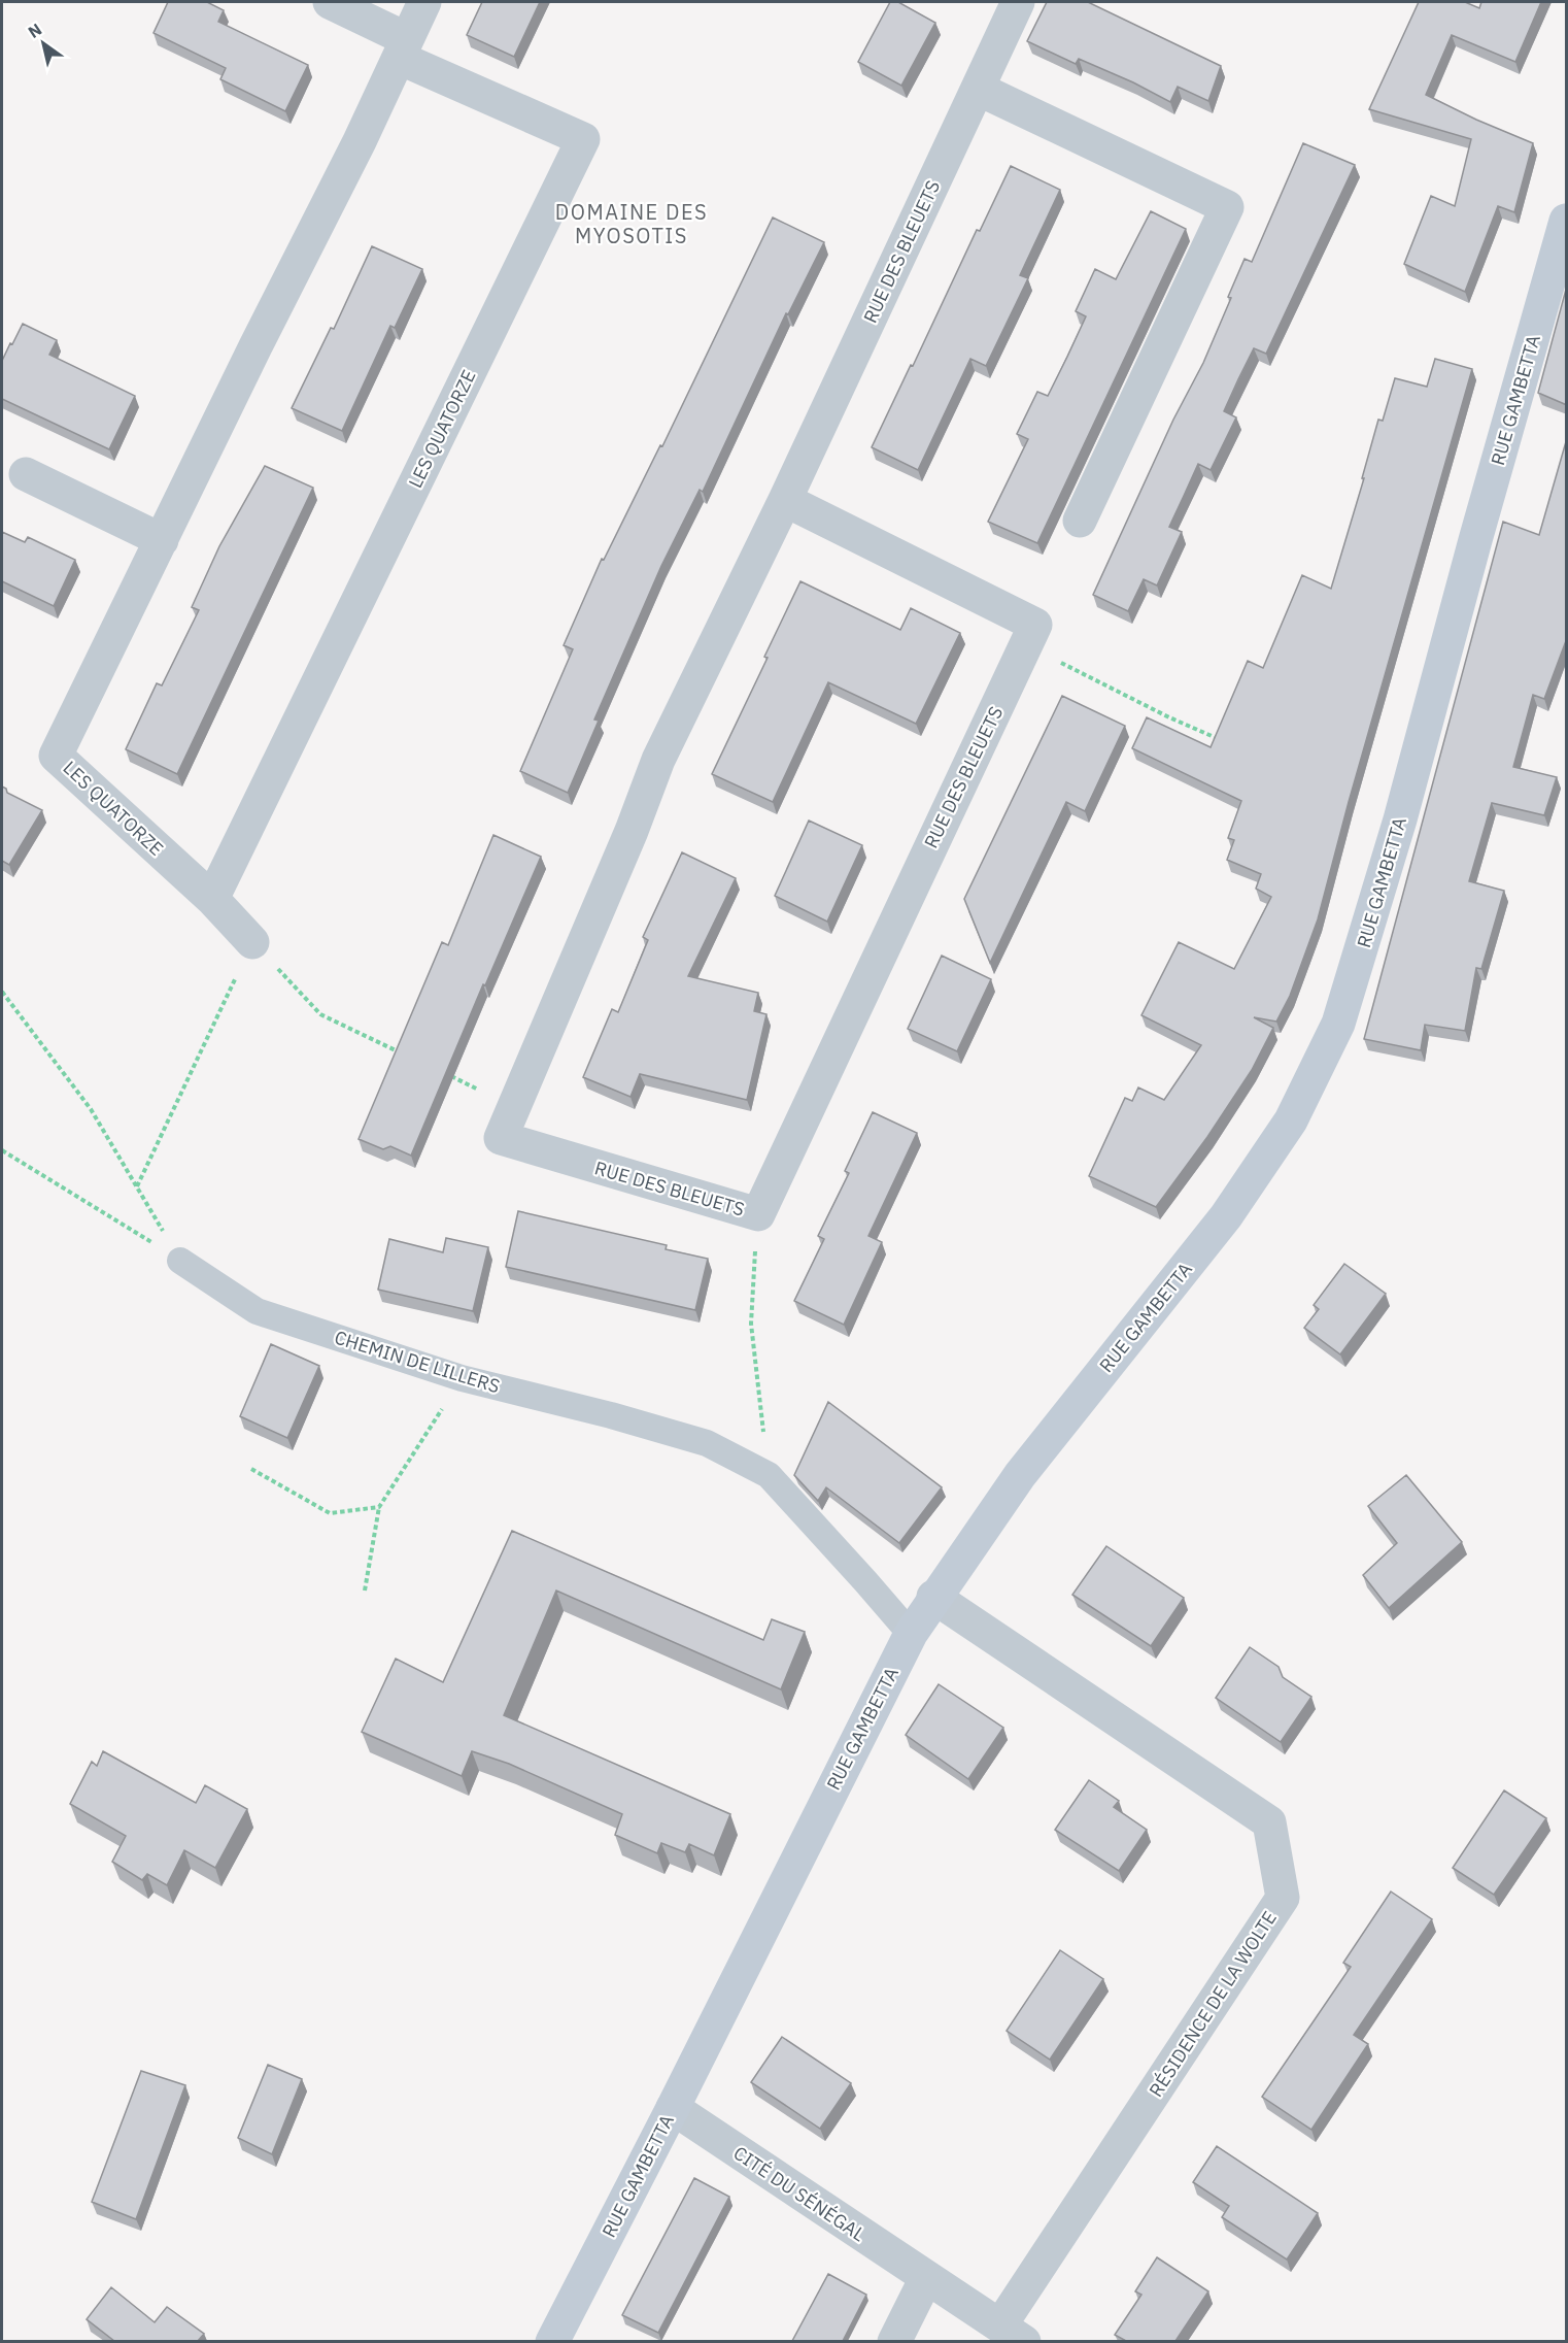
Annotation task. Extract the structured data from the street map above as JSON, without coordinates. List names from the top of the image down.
{
  "streets": {
    "main road": ["RUE GAMBETTA"],
    "street": [
      "RUE DES BLEUETS",
      "LES QUATORZE",
      "RÉSIDENCE DE LA WOLTE",
      "CITÉ DU SÉNÉGAL"
    ],
    "lane": ["CHEMIN DE LILLERS"]
  },
  "crossings": [
    ["RUE GAMBETTA", "CHEMIN DE LILLERS"],
    ["RUE GAMBETTA", "RÉSIDENCE DE LA WOLTE"],
    ["RUE GAMBETTA", "CITÉ DU SÉNÉGAL"],
    ["RÉSIDENCE DE LA WOLTE", "CITÉ DU SÉNÉGAL"]
  ],
  "districts": ["DOMAINE DES MYOSOTIS"],
  "north": "top left"
}
